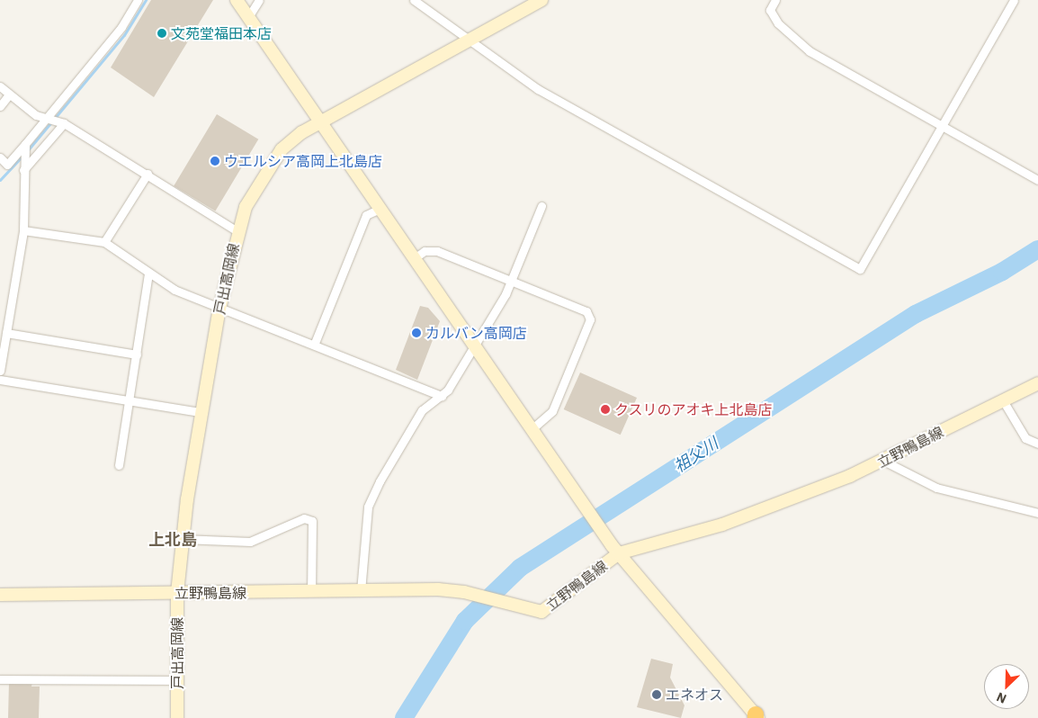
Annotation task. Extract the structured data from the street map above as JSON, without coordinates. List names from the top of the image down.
{
  "streets": {
    "main road": ["戸出高岡線", "立野鴨島線"]
  },
  "crossings": [
    ["戸出高岡線", "立野鴨島線"]
  ],
  "districts": ["上北島"],
  "water": ["祖父川"],
  "places": [
    "文苑堂福田本店",
    "ウエルシア高岡上北島店",
    "カルバン高岡店",
    "クスリのアオキ上北島店",
    "エネオス"
  ],
  "north": "bottom left"
}
